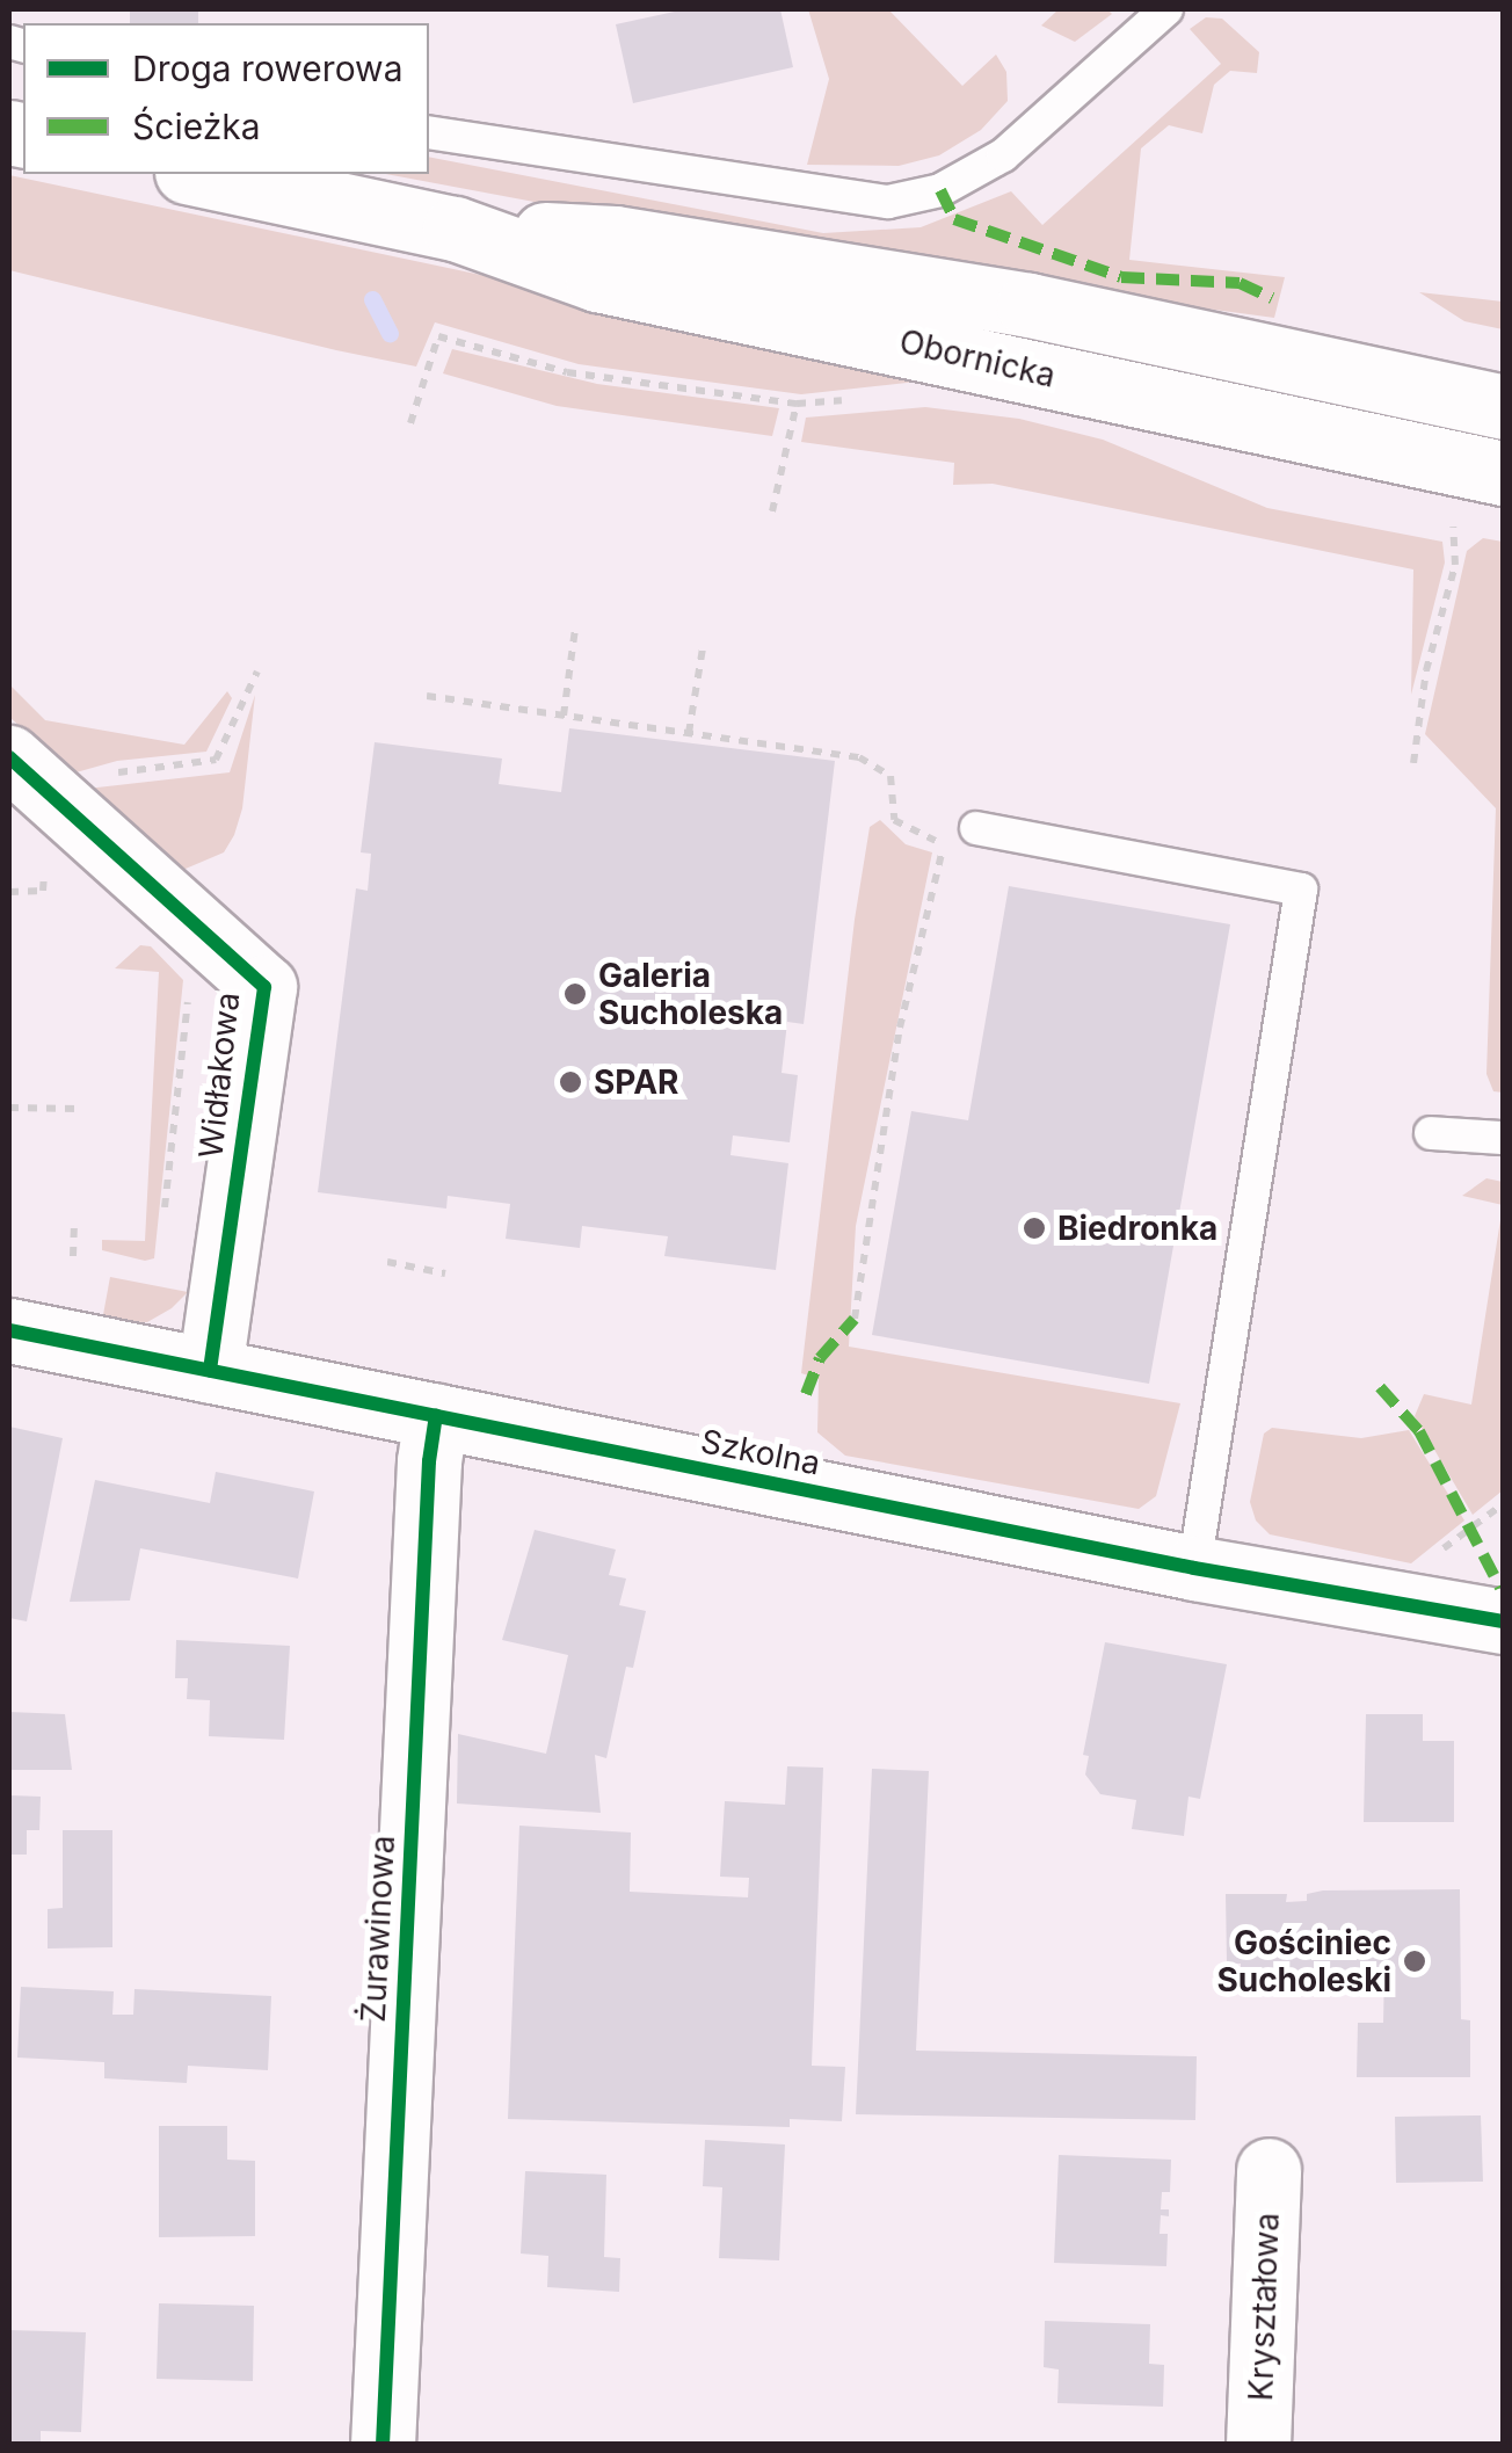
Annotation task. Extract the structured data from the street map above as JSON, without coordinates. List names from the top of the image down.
{
  "streets": {
    "street": [
      "Obornicka",
      "Widłakowa",
      "Szkolna",
      "Żurawinowa",
      "Kryształowa"
    ]
  },
  "crossings": [
    ["Widłakowa", "Szkolna"],
    ["Szkolna", "Żurawinowa"]
  ],
  "places": [
    "Galeria Sucholeska",
    "SPAR",
    "Biedronka",
    "Gościniec Sucholeski"
  ],
  "legend": ["Droga rowerowa", "Ścieżka"]
}
